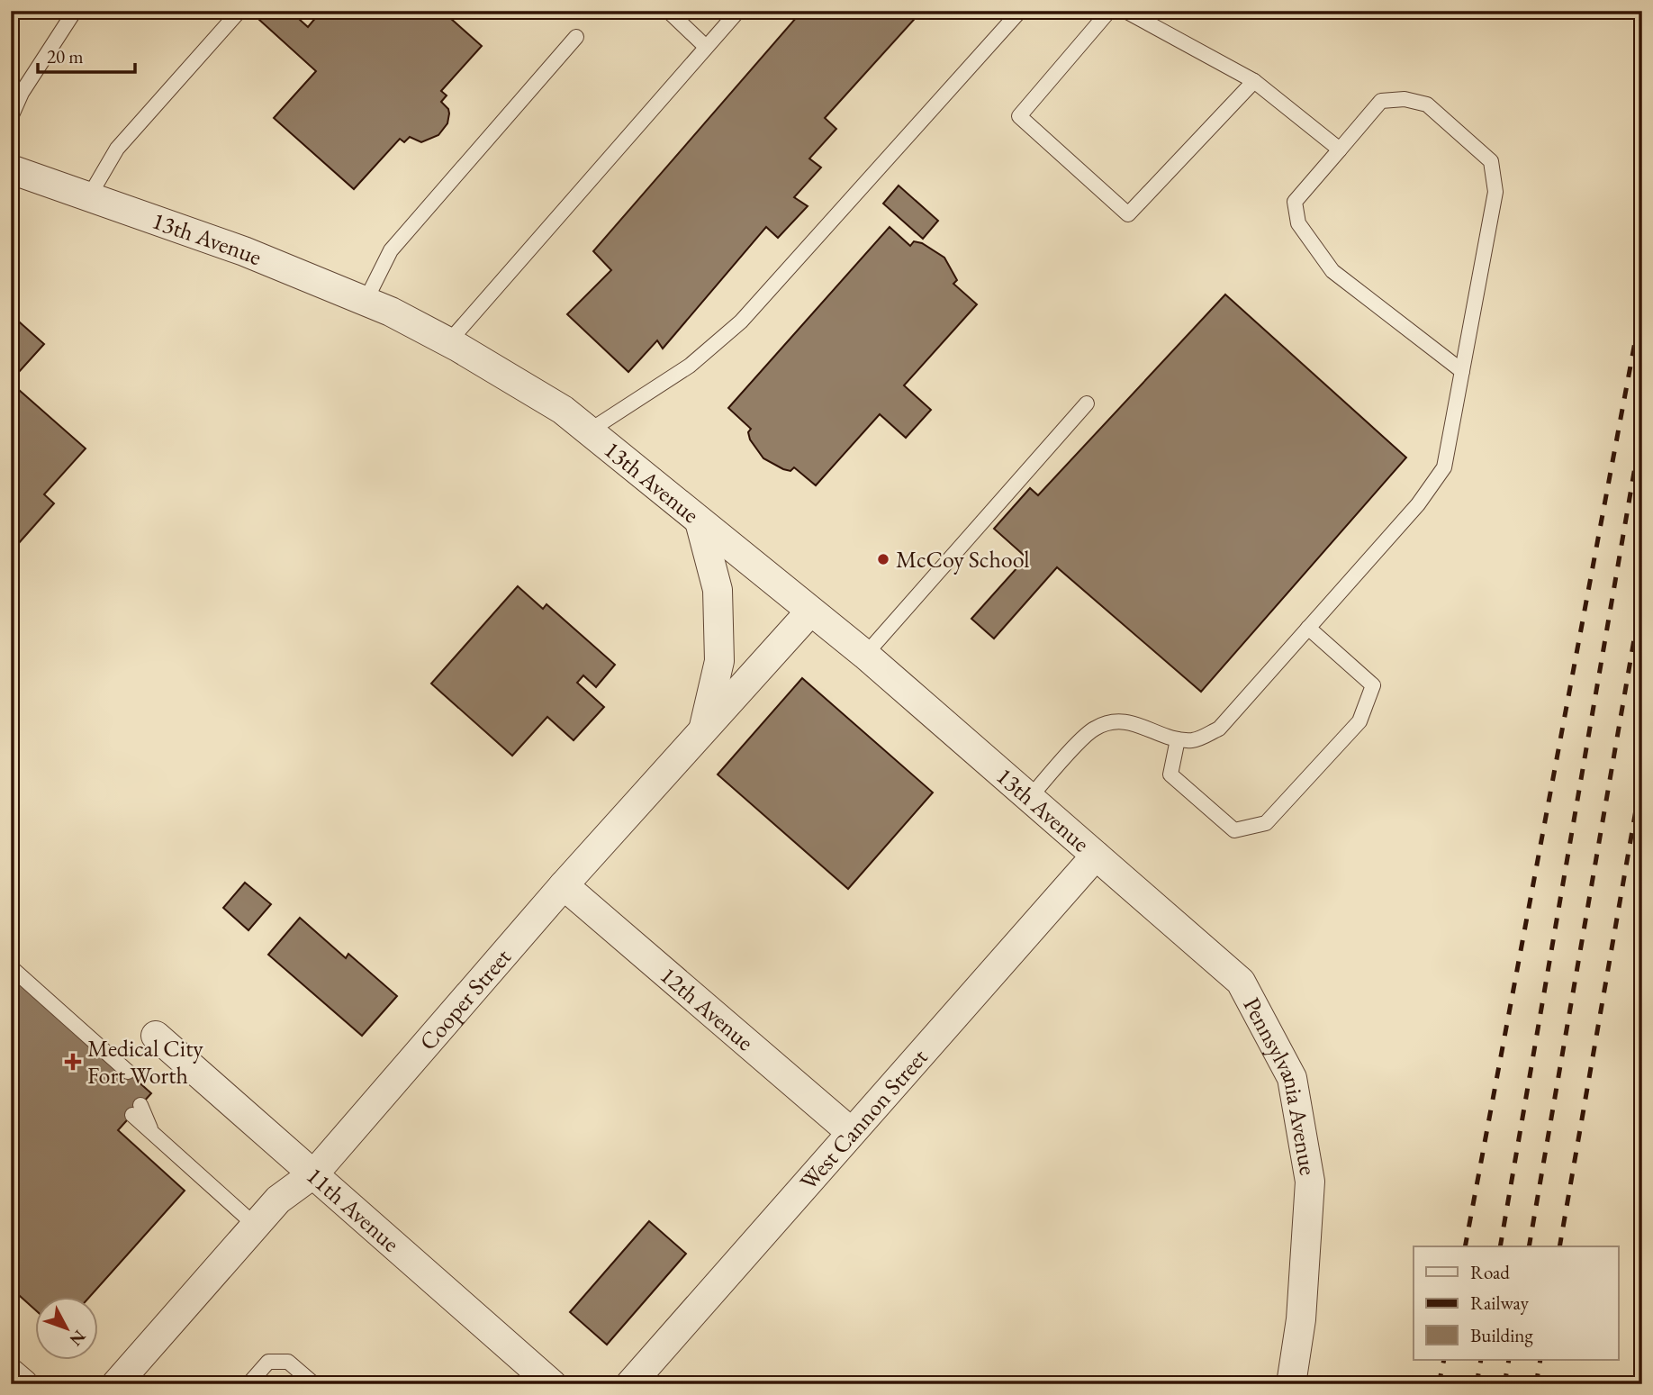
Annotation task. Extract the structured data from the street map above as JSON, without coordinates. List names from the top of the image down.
{
  "streets": {
    "street": [
      "13th Avenue",
      "Cooper Street",
      "12th Avenue",
      "Pennsylvania Avenue",
      "West Cannon Street",
      "11th Avenue"
    ]
  },
  "crossings": [
    ["13th Avenue", "Cooper Street"],
    ["13th Avenue", "Pennsylvania Avenue"],
    ["13th Avenue", "West Cannon Street"],
    ["Cooper Street", "12th Avenue"],
    ["Cooper Street", "11th Avenue"],
    ["12th Avenue", "West Cannon Street"],
    ["Pennsylvania Avenue", "West Cannon Street"]
  ],
  "places": {
    "other": ["McCoy School"],
    "health": ["Medical City Fort Worth"]
  },
  "legend": ["Road", "Railway", "Building"],
  "scale_bar": "20 m",
  "north": "bottom right"
}
